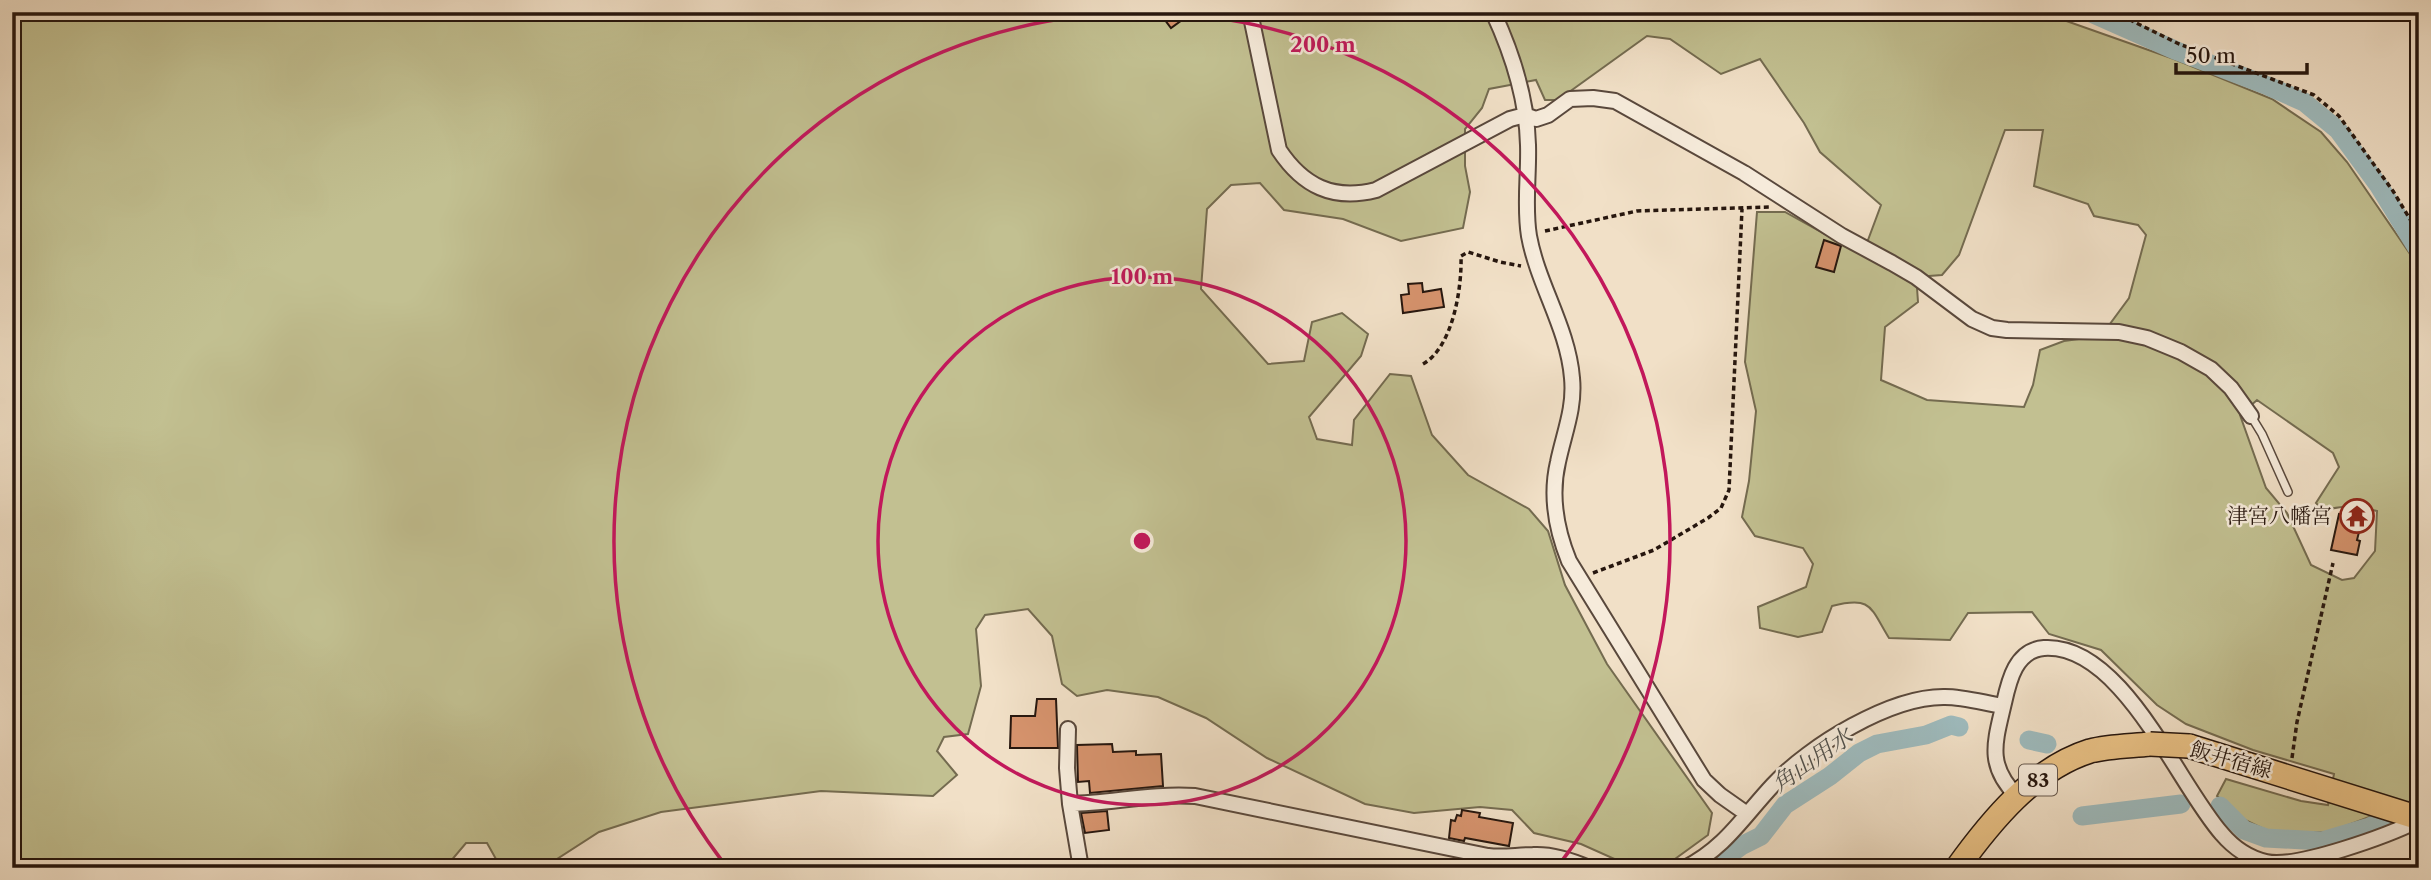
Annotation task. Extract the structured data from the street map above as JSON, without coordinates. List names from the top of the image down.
{
  "streets": {
    "main road": ["飯井宿線", "83"]
  },
  "water": ["角山用水"],
  "places": {
    "temple": ["津宮八幡宮"]
  },
  "scale_bar": "50 m",
  "rings": ["200 m", "100 m"]
}
